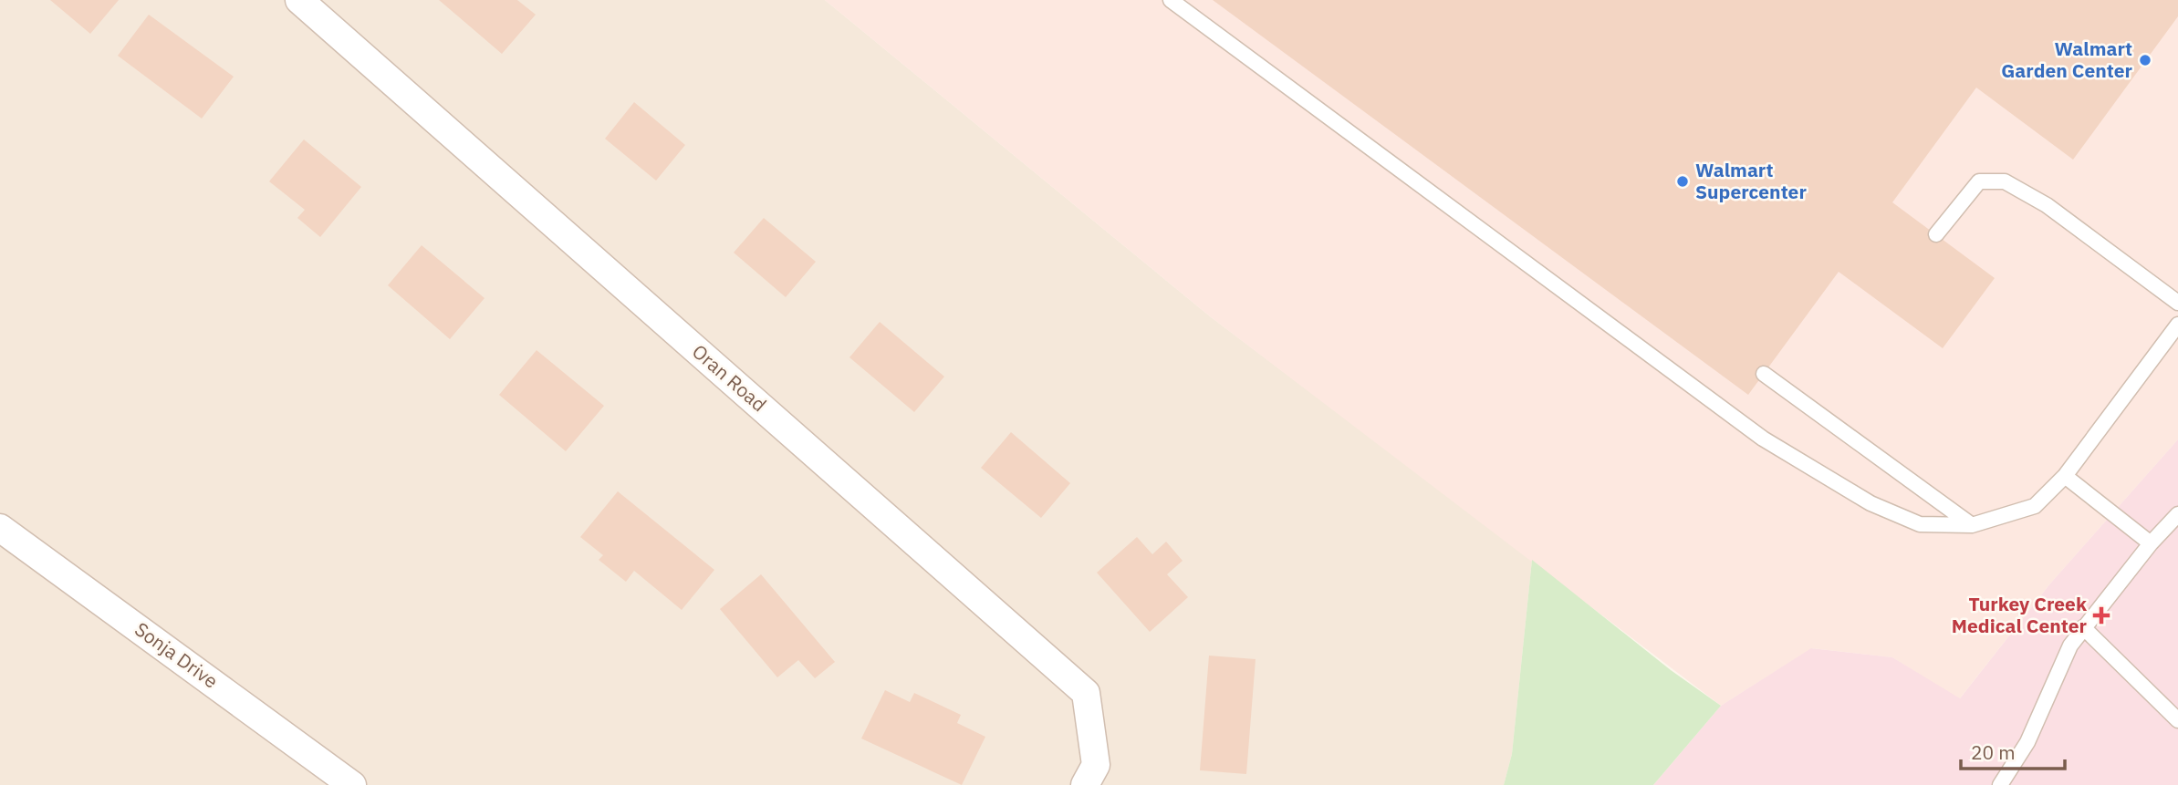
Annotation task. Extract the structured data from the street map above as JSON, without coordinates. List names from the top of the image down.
{
  "streets": {
    "street": ["Oran Road", "Sonja Drive"]
  },
  "places": {
    "other": ["Walmart Garden Center", "Walmart Supercenter"],
    "health": ["Turkey Creek Medical Center"]
  },
  "scale_bar": "20 m"
}
